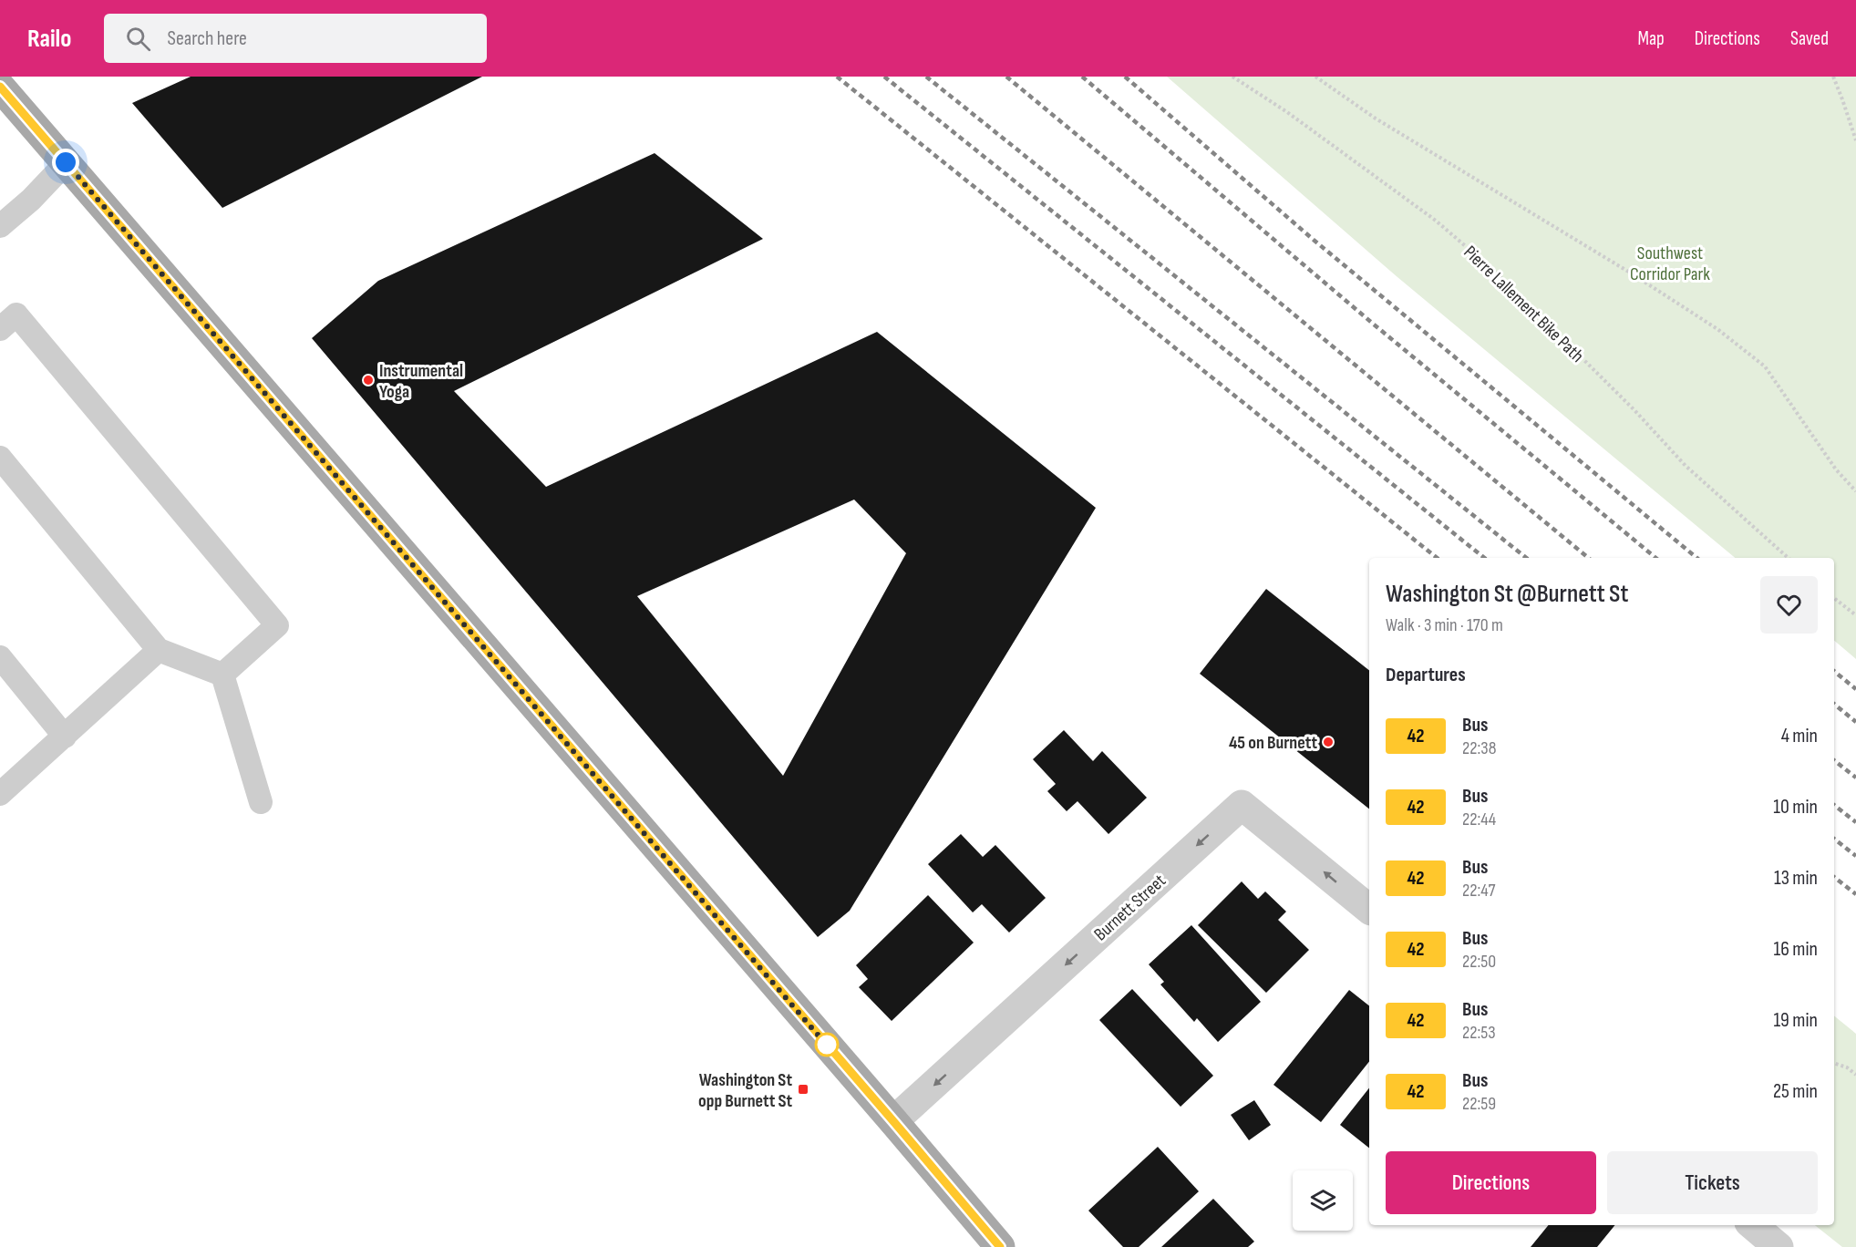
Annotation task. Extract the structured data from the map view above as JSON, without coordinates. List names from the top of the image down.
{
  "streets": {
    "street": ["Burnett Street"],
    "path": ["Pierre Lallement Bike Path"]
  },
  "one_way": ["Burnett Street"],
  "parks": ["Southwest Corridor Park"],
  "places": {
    "other": ["Instrumental Yoga", "45 on Burnett"],
    "transit": ["Washington St opp Burnett St"]
  },
  "lines": ["bus line 42"],
  "page": {
    "header": "Railo",
    "search": "Search here",
    "nav": ["Map", "Directions", "Saved"],
    "heading": [
      ["Washington St @Burnett St", "Walk · 3 min · 170 m"],
      "Departures"
    ],
    "list": [
      {
        "mark": "42",
        "name": "Bus",
        "note": "22:38",
        "value": "4 min"
      },
      {
        "mark": "42",
        "name": "Bus",
        "note": "22:44",
        "value": "10 min"
      },
      {
        "mark": "42",
        "name": "Bus",
        "note": "22:47",
        "value": "13 min"
      },
      {
        "mark": "42",
        "name": "Bus",
        "note": "22:50",
        "value": "16 min"
      },
      {
        "mark": "42",
        "name": "Bus",
        "note": "22:53",
        "value": "19 min"
      },
      {
        "mark": "42",
        "name": "Bus",
        "note": "22:59",
        "value": "25 min"
      }
    ],
    "buttons": ["Directions", "Tickets"]
  }
}
